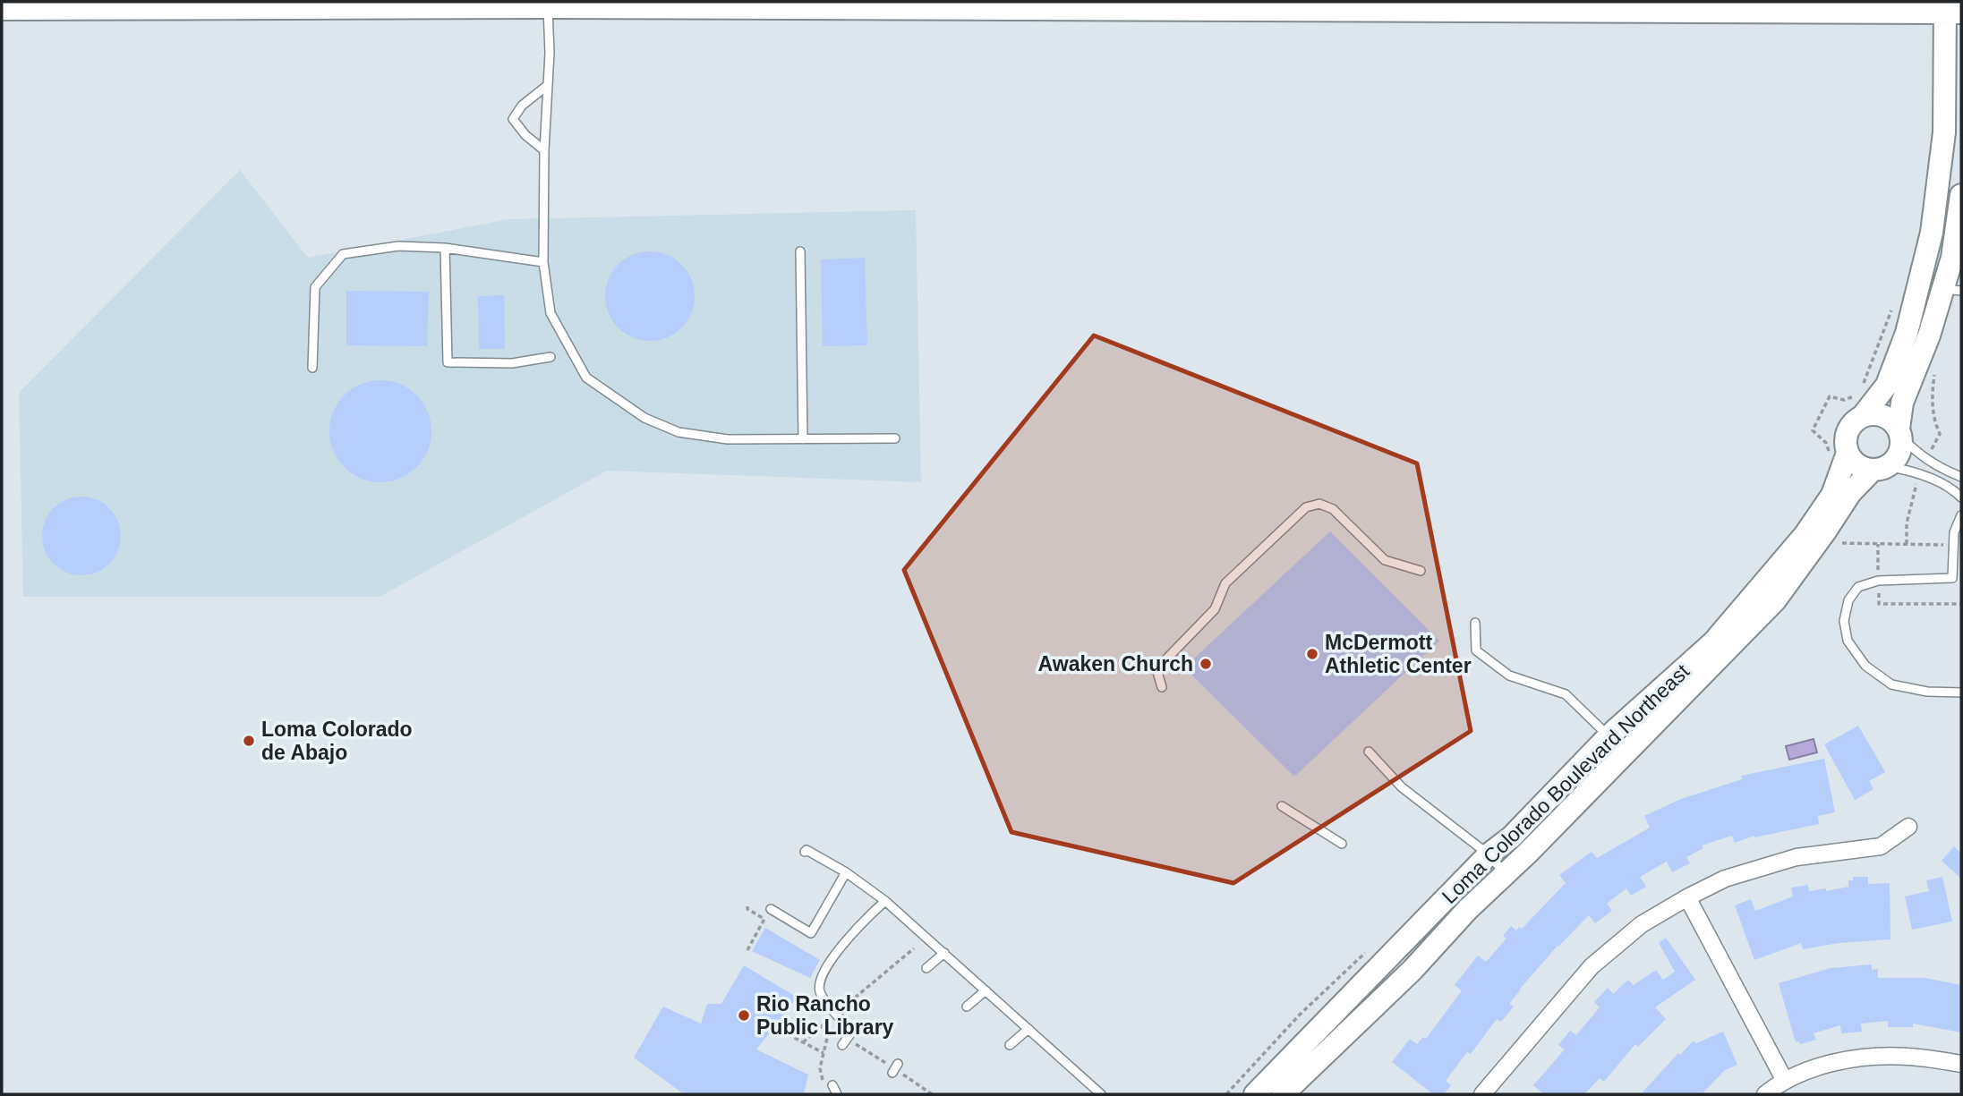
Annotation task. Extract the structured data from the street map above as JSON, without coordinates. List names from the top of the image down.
{
  "streets": {
    "street": ["Loma Colorado Boulevard Northeast"]
  },
  "places": [
    "McDermott Athletic Center",
    "Awaken Church",
    "Loma Colorado de Abajo",
    "Rio Rancho Public Library"
  ]
}
